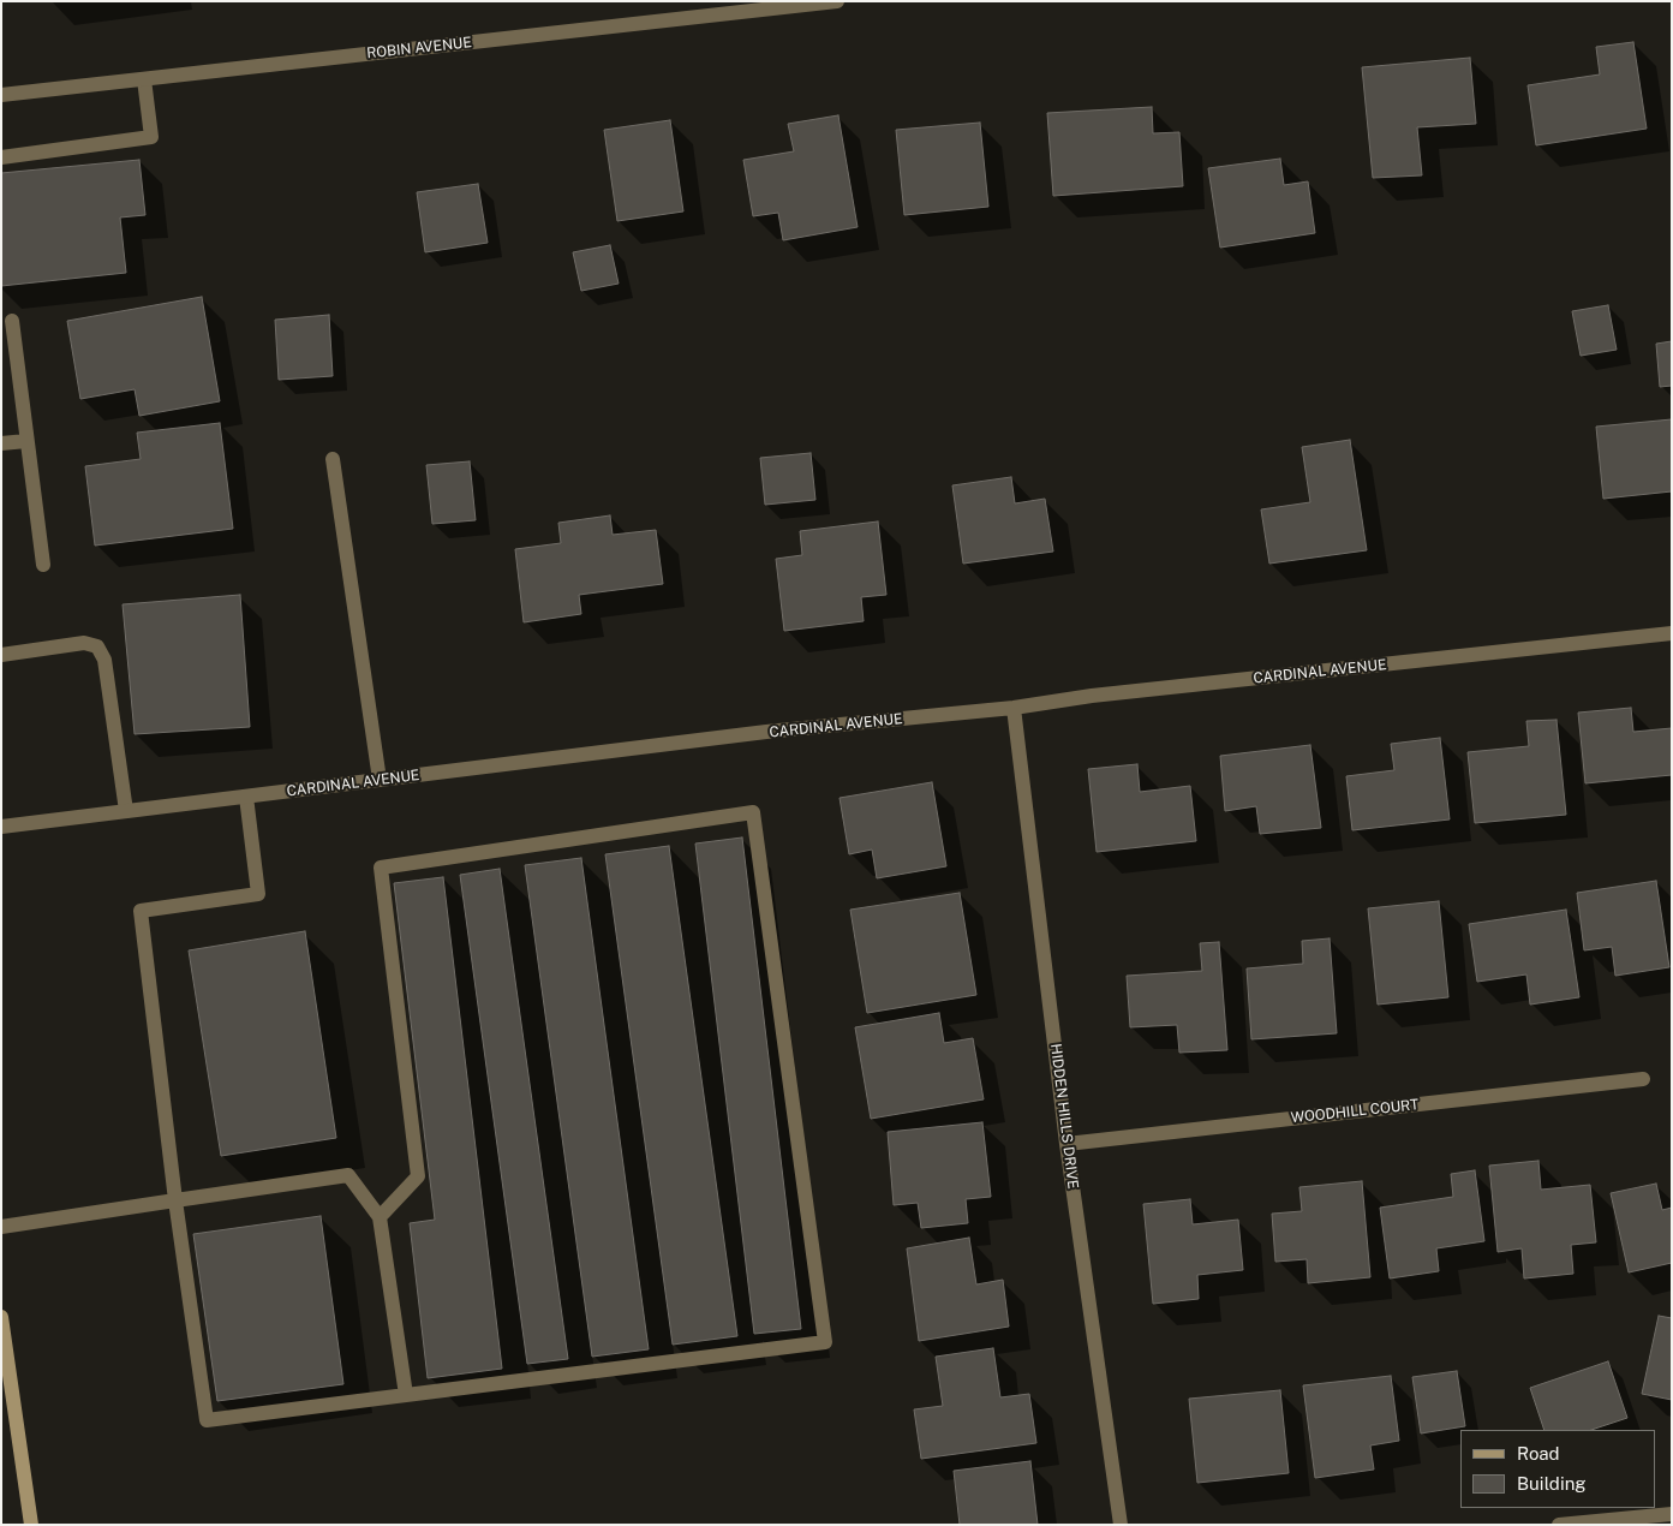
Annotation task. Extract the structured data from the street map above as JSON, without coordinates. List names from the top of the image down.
{
  "streets": {
    "street": [
      "ROBIN AVENUE",
      "CARDINAL AVENUE",
      "WOODHILL COURT",
      "HIDDEN HILLS DRIVE"
    ]
  },
  "crossings": [
    ["CARDINAL AVENUE", "HIDDEN HILLS DRIVE"],
    ["WOODHILL COURT", "HIDDEN HILLS DRIVE"]
  ],
  "legend": ["Road", "Building"]
}
